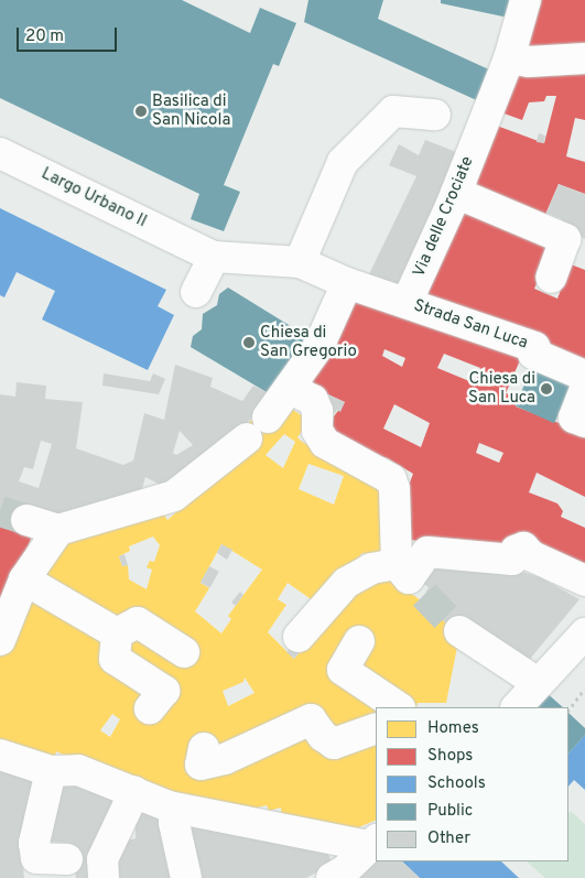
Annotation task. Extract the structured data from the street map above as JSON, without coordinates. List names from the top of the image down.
{
  "streets": {
    "street": ["Largo Urbano II", "Via delle Crociate", "Strada San Luca"]
  },
  "crossings": [
    ["Via delle Crociate", "Strada San Luca"]
  ],
  "places": ["Basilica di San Nicola", "Chiesa di San Gregorio", "Chiesa di San Luca"],
  "legend": [
    "Homes",
    "Shops",
    "Schools",
    "Public",
    "Other"
  ],
  "scale_bar": "20 m"
}
